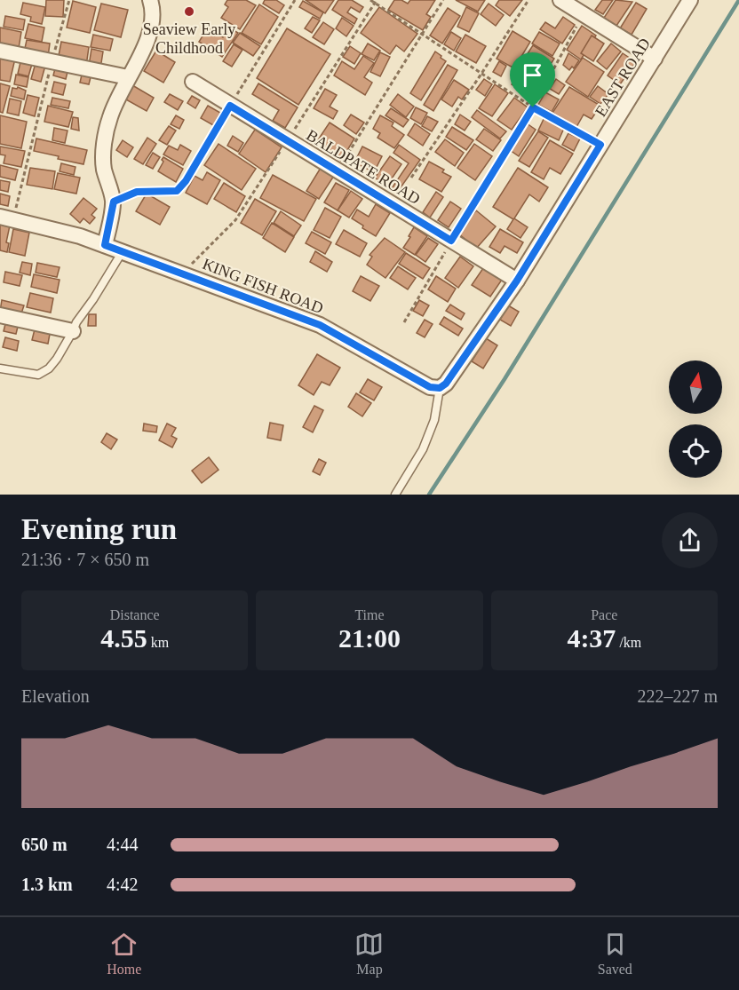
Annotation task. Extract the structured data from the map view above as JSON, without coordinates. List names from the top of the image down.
{
  "streets": {
    "street": ["EAST ROAD", "BALDPATE ROAD", "KING FISH ROAD"]
  },
  "crossings": [
    ["EAST ROAD", "BALDPATE ROAD"]
  ],
  "places": ["Seaview Early Childhood"],
  "north": "top",
  "page": {
    "heading": ["Evening run", "21:36 · 7 × 650 m"],
    "stats": [
      ["Distance", "4.55 km"],
      ["Time", "21:00"],
      ["Pace", "4:37 /km"]
    ],
    "chart": ["Elevation", "222–227 m"],
    "list": [
      {
        "name": "650 m",
        "note": "4:44"
      },
      {
        "name": "1.3 km",
        "note": "4:42"
      }
    ],
    "tabs": ["Home", "Map", "Saved"]
  }
}
